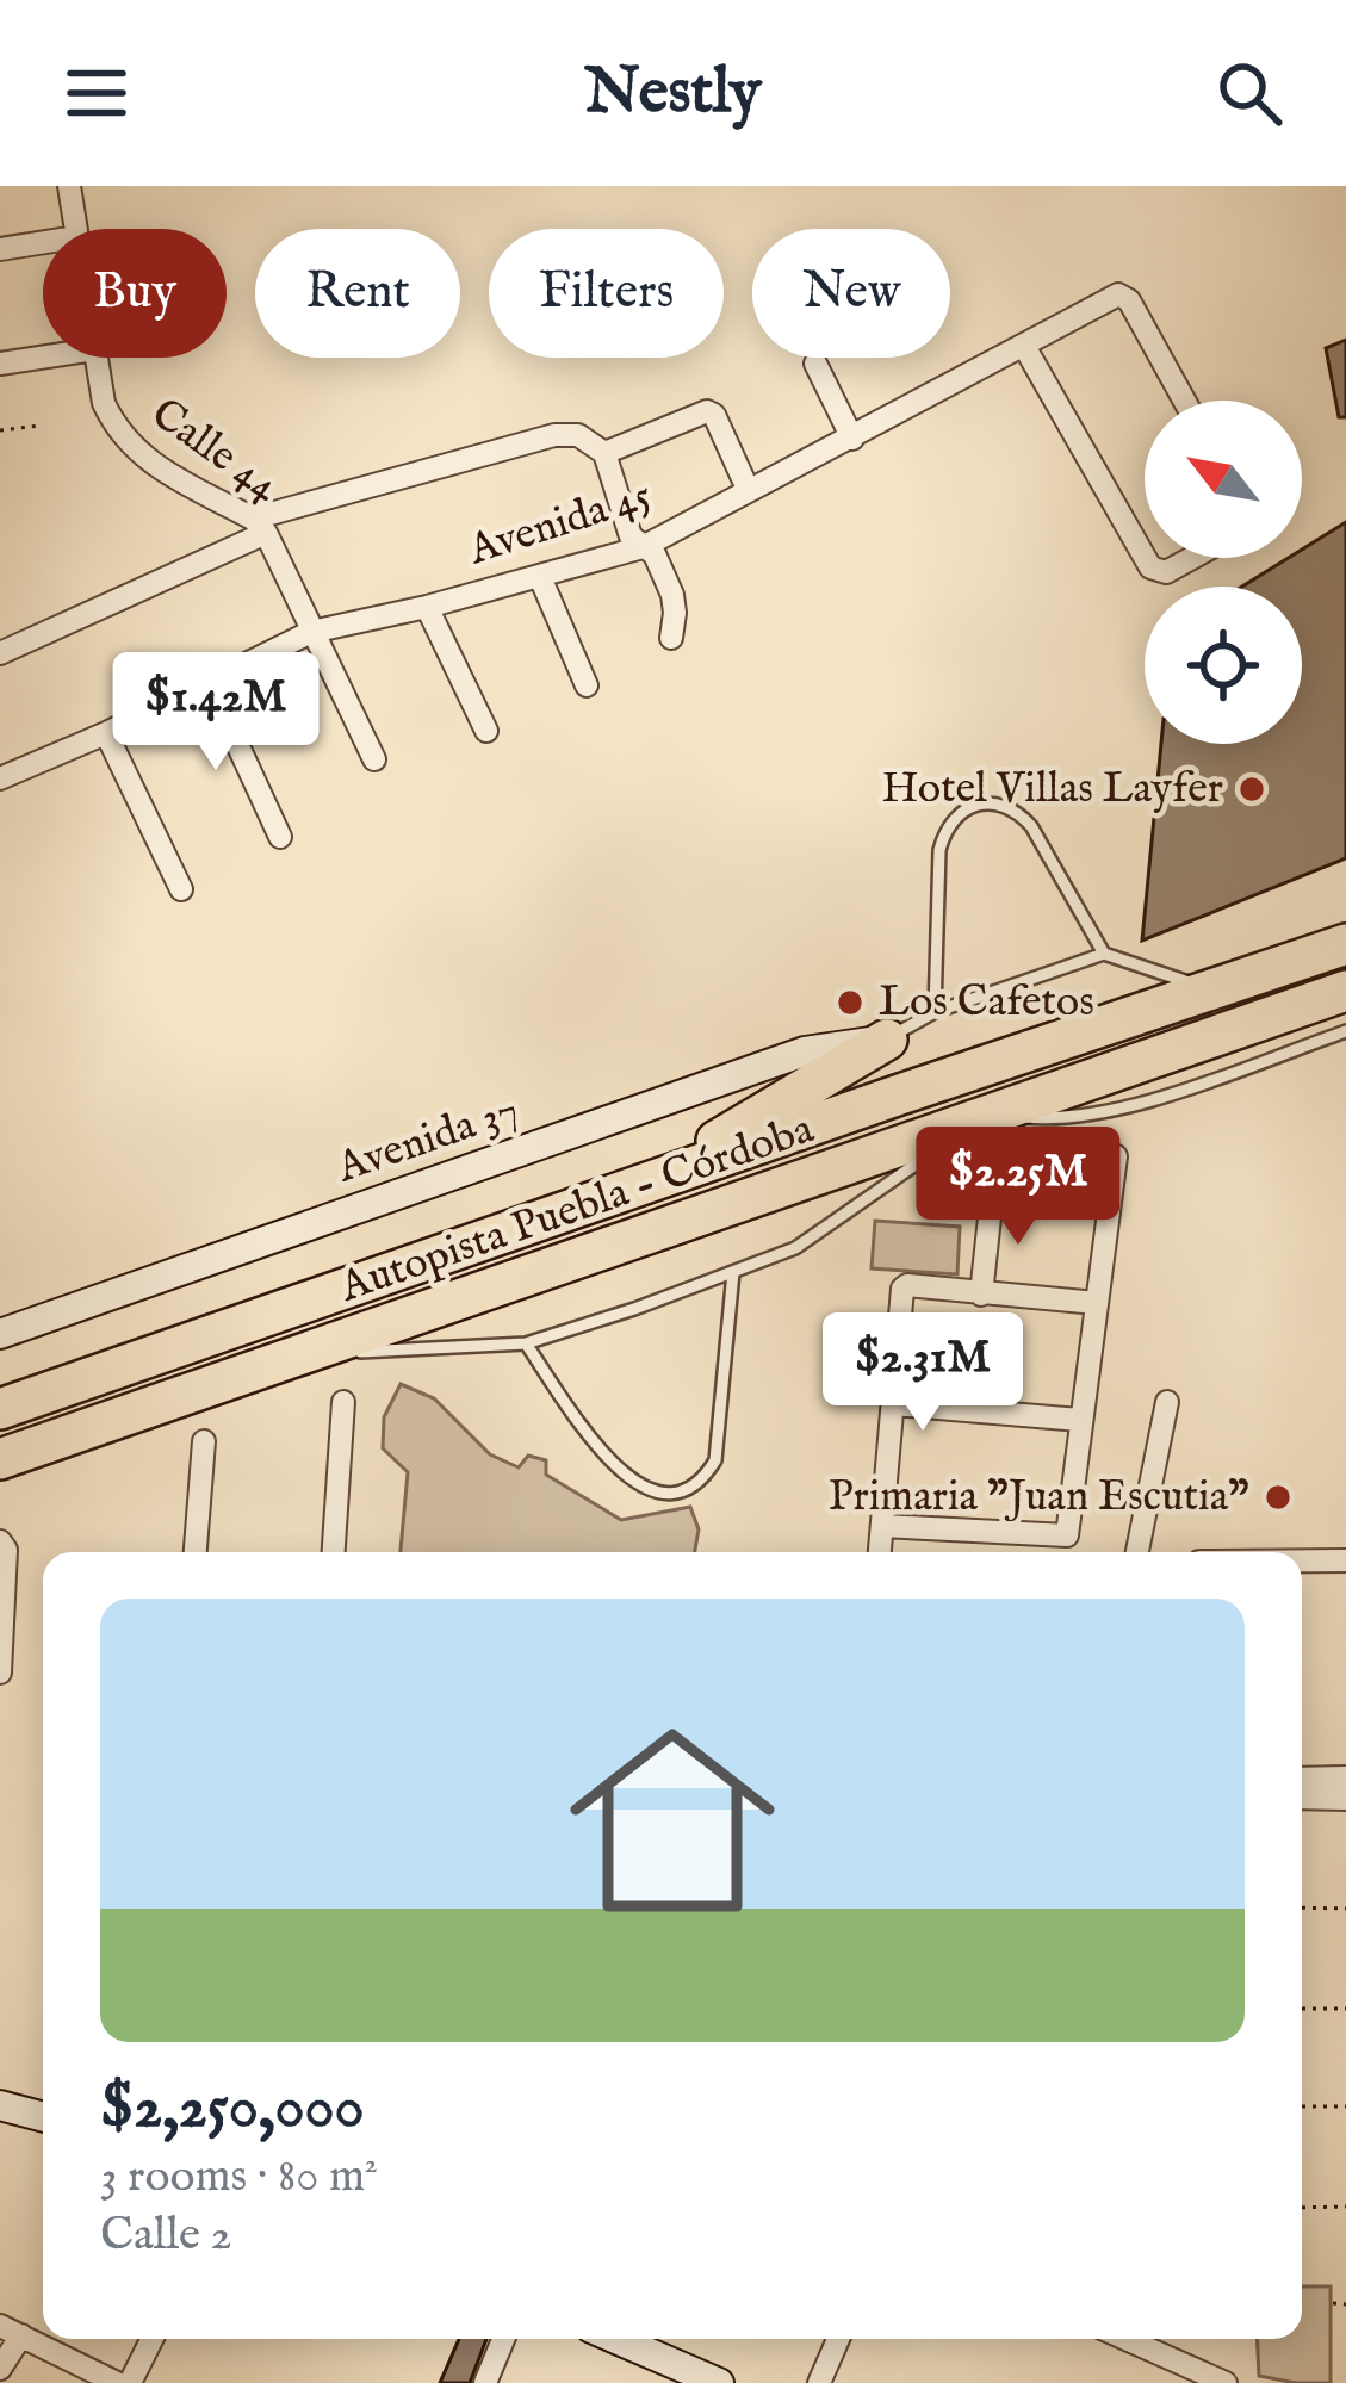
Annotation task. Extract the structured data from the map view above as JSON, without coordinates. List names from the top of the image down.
{
  "streets": {
    "highway": ["Autopista Puebla - Córdoba"],
    "street": ["Calle 44", "Avenida 45", "Avenida 37"]
  },
  "crossings": [
    ["Calle 44", "Avenida 45"]
  ],
  "places": ["Hotel Villas Layfer", "Los Cafetos", "Primaria \"Juan Escutia\""],
  "north": "top left",
  "page": {
    "header": "Nestly",
    "chip": [
      "Buy",
      "Rent",
      "Filters",
      "New"
    ],
    "price": ["$1.42M", "$2.25M", "$2.31M"],
    "list": [
      {
        "name": "$2,250,000",
        "note": "3 rooms · 80 m² · Calle 2"
      }
    ]
  }
}
